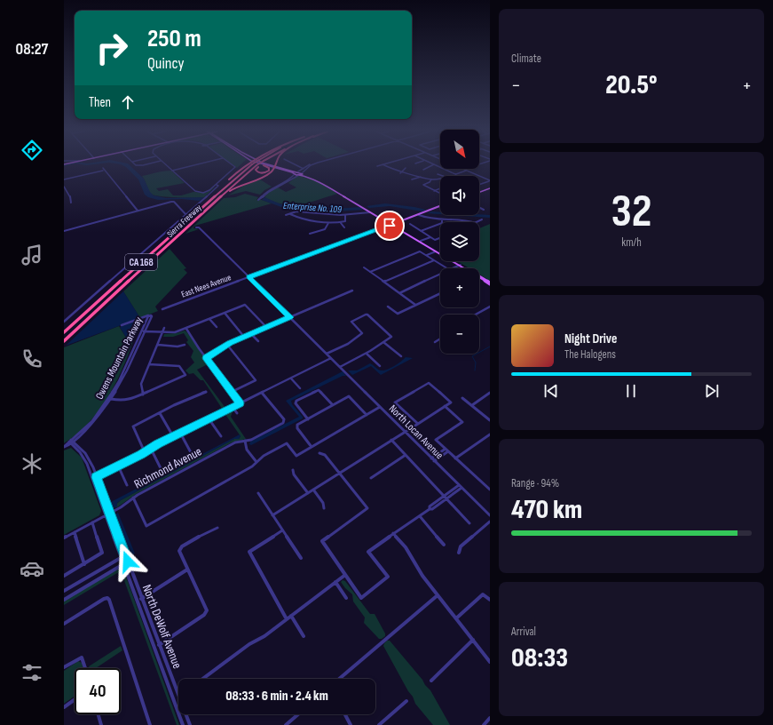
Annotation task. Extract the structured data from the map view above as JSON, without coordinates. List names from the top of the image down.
{
  "streets": {
    "highway": ["Sierra Freeway", "CA 168"],
    "main road": ["East Nees Avenue"],
    "street": [
      "Owens Mountain Parkway",
      "North Locan Avenue",
      "Richmond Avenue",
      "North DeWolf Avenue"
    ]
  },
  "crossings": [
    ["East Nees Avenue", "North Locan Avenue"],
    ["Owens Mountain Parkway", "North DeWolf Avenue"],
    ["Richmond Avenue", "North DeWolf Avenue"]
  ],
  "water": ["Enterprise No. 109"],
  "north": "bottom right",
  "page": {
    "tabs": "08:27",
    "tile": [
      "Climate",
      ["32", "km/h"],
      ["Range · 94%", "470 km"],
      ["Arrival", "08:33"]
    ],
    "turn": ["250 m", "Quincy"],
    "heat": ["−", "20.5°", "+"],
    "then": "Then",
    "map_buttons": ["+", "−"],
    "song": ["Night Drive", "The Halogens"],
    "limit": "40",
    "trip": "08:33 · 6 min · 2.4 km"
  }
}
